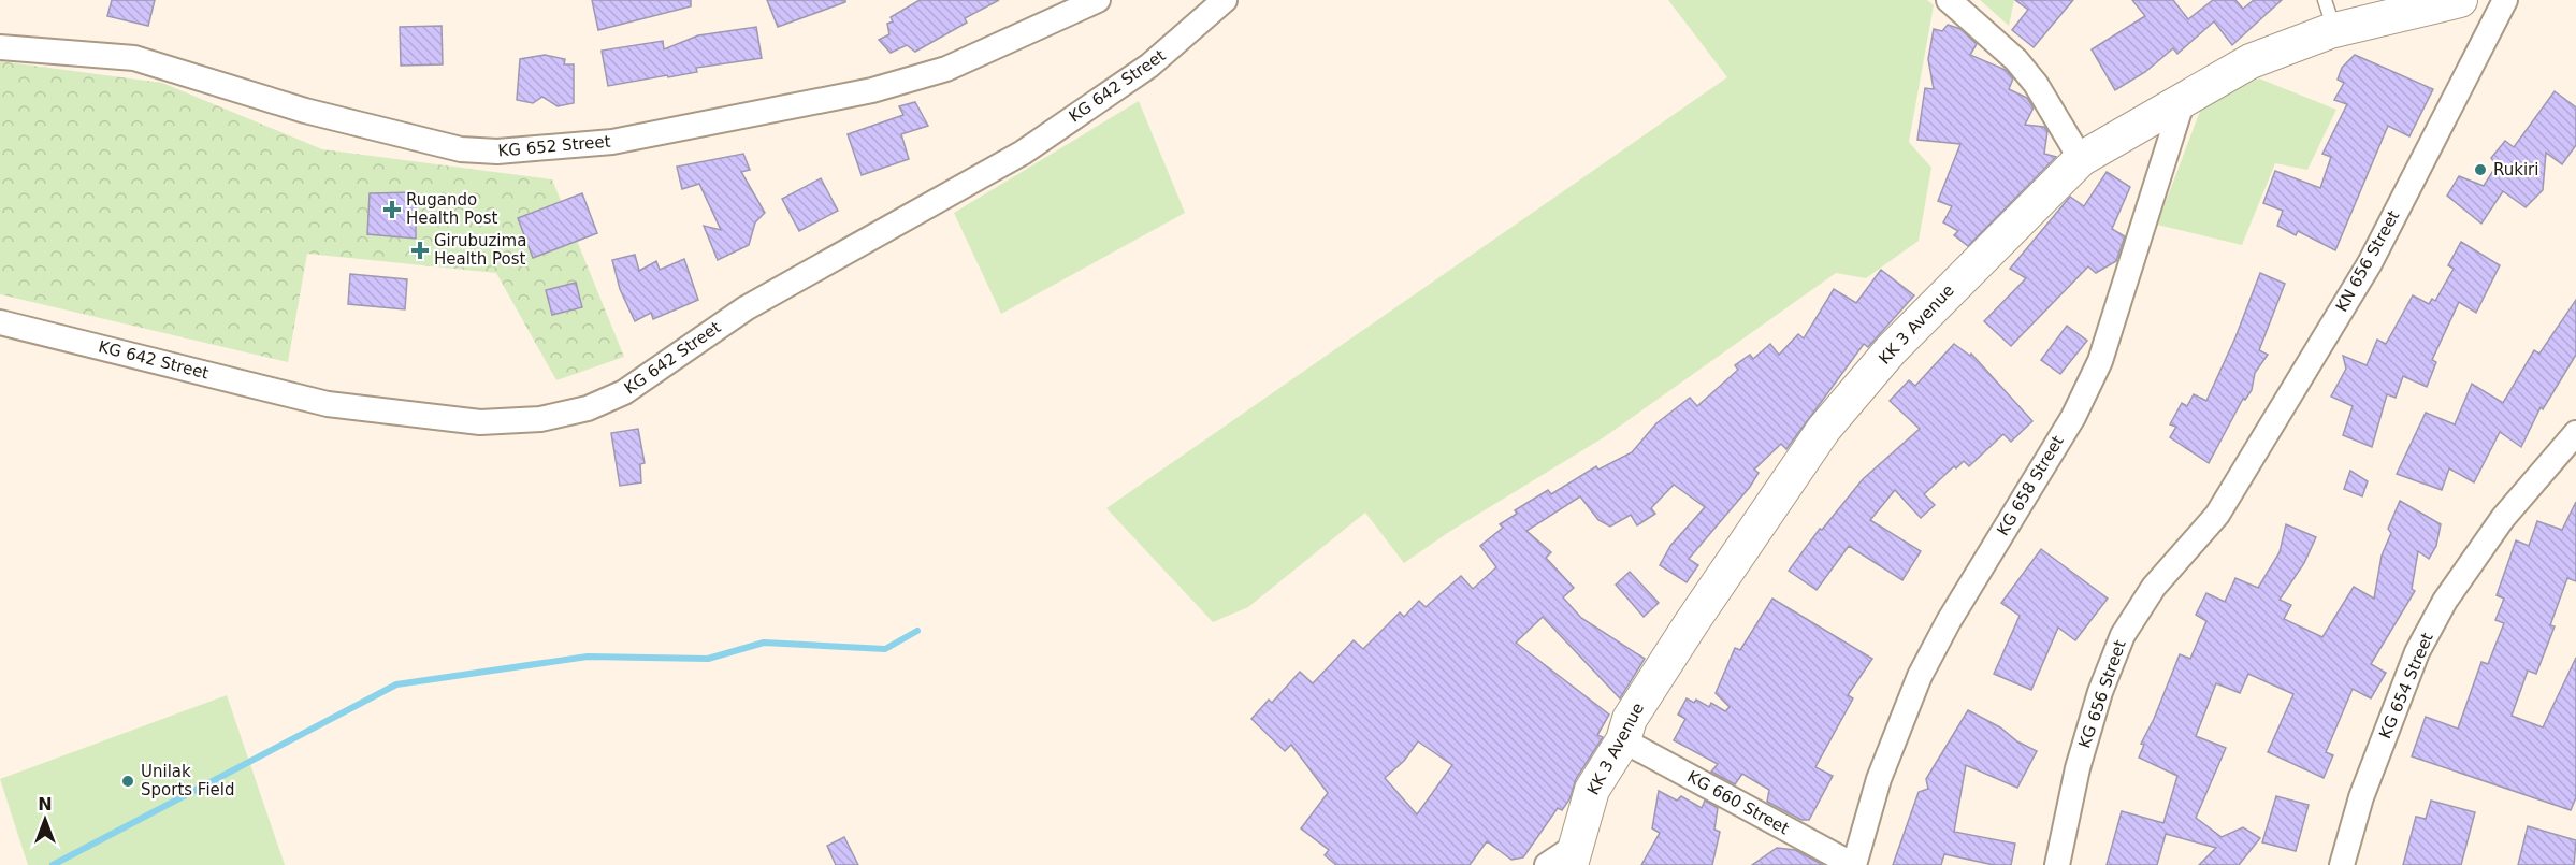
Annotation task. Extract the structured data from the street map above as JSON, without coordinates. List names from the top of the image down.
{
  "streets": {
    "street": [
      "KG 642 Street",
      "KG 652 Street",
      "KN 656 Street",
      "KK 3 Avenue",
      "KG 658 Street",
      "KG 654 Street",
      "KG 656 Street",
      "KG 660 Street"
    ]
  },
  "crossings": [
    ["KN 656 Street", "KG 656 Street"],
    ["KK 3 Avenue", "KG 658 Street"],
    ["KK 3 Avenue", "KG 660 Street"],
    ["KG 658 Street", "KG 660 Street"]
  ],
  "places": {
    "other": ["Rukiri", "Unilak Sports Field"],
    "health": ["Rugando Health Post", "Girubuzima Health Post"]
  },
  "north": "top"
}
